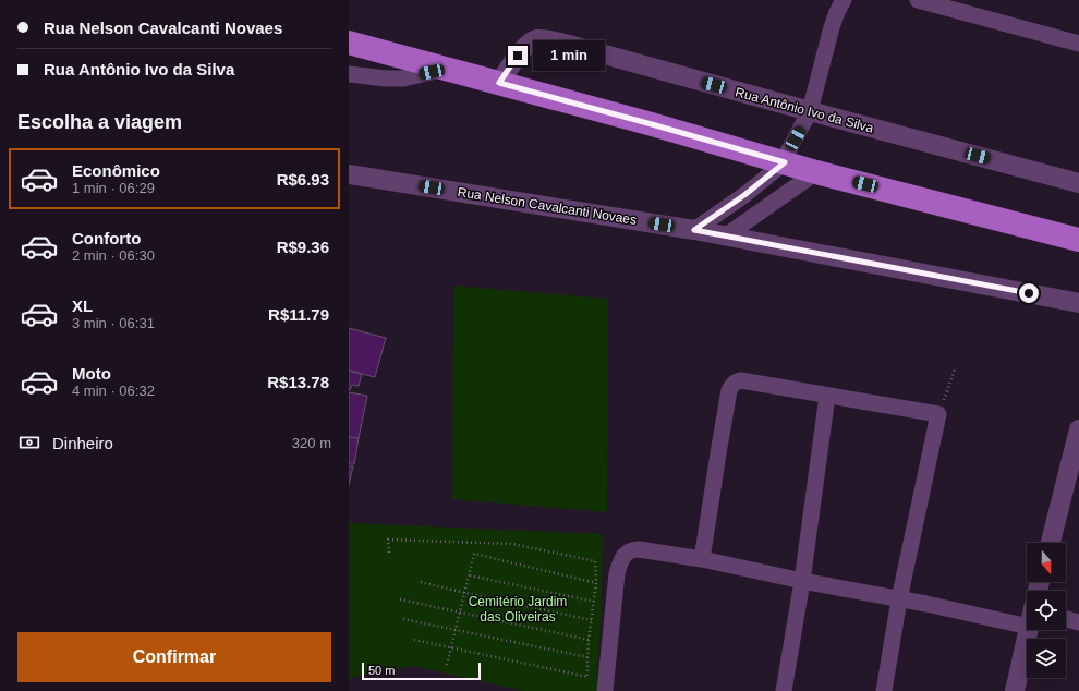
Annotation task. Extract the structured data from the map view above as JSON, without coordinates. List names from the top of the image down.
{
  "streets": {
    "street": ["Rua Antônio Ivo da Silva", "Rua Nelson Cavalcanti Novaes"]
  },
  "parks": ["Cemitério Jardim das Oliveiras"],
  "scale_bar": "50 m",
  "north": "bottom",
  "page": {
    "banner": ["Rua Nelson Cavalcanti Novaes", "Rua Antônio Ivo da Silva"],
    "bubble": "1 min",
    "heading": "Escolha a viagem",
    "list": [
      {
        "name": "Econômico",
        "note": "1 min · 06:29",
        "value": "R$6.93"
      },
      {
        "name": "Conforto",
        "note": "2 min · 06:30",
        "value": "R$9.36"
      },
      {
        "name": "XL",
        "note": "3 min · 06:31",
        "value": "R$11.79"
      },
      {
        "name": "Moto",
        "note": "4 min · 06:32",
        "value": "R$13.78"
      }
    ],
    "pay": ["Dinheiro", "320 m"],
    "buttons": "Confirmar",
    "scale": "50 m"
  }
}
